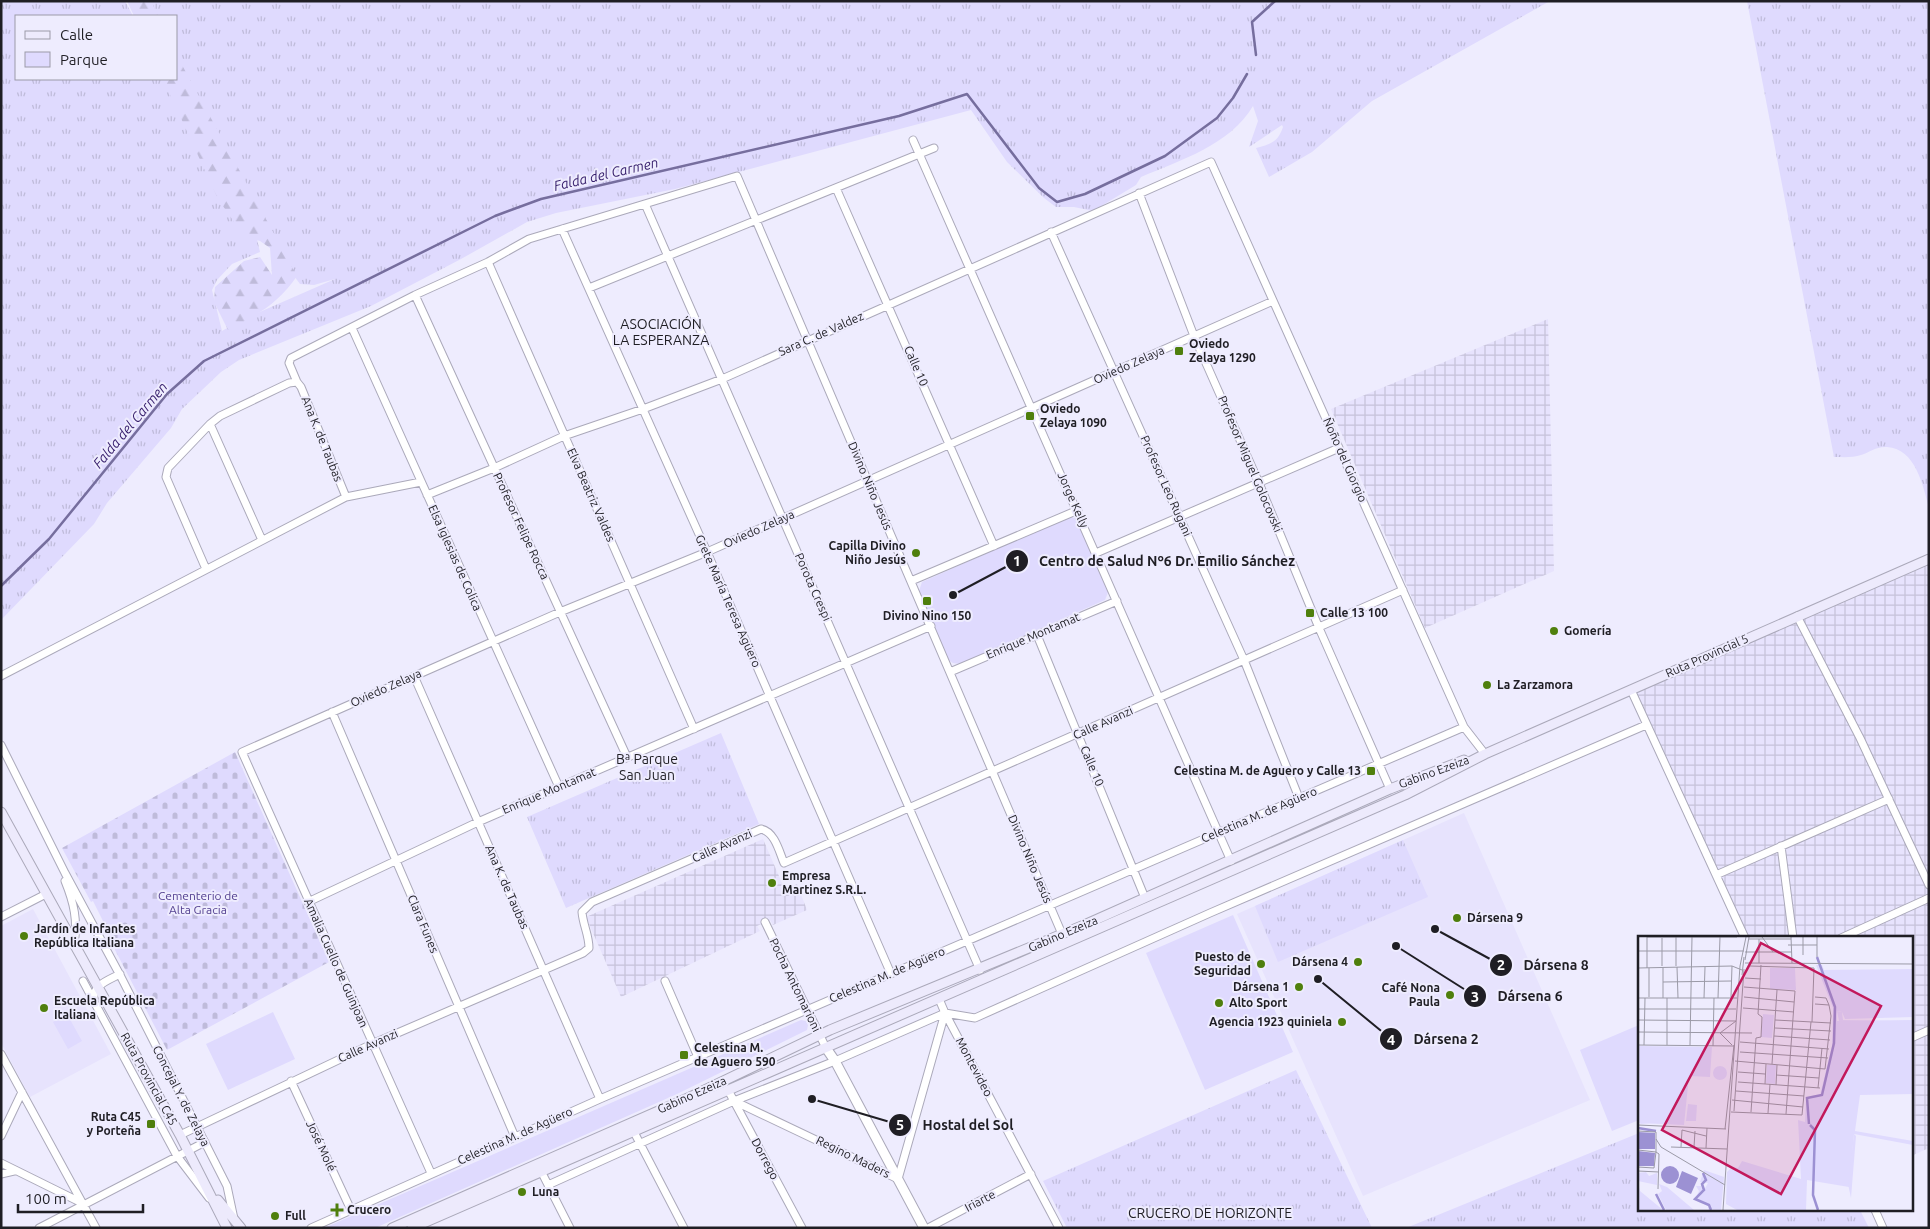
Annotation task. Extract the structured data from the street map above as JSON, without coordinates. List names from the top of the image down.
{
  "streets": {
    "main road": ["Ruta Provincial 5", "Gabino Ezeiza", "Ruta Provincial C45"],
    "street": [
      "Sara C. de Valdez",
      "Oviedo Zelaya",
      "Calle 10",
      "Ana K. de Taubas",
      "Ñoño del Giorgio",
      "Profesor Miguel Golocovski",
      "Divino Niño Jesús",
      "Profesor Leo Rugani",
      "Elva Beatriz Valdes",
      "Jorge Kelly",
      "Profesor Felipe Rocca",
      "Elsa Iglesias de Colica",
      "Porota Crespi",
      "Grete María Teresa Agüero",
      "Enrique Montamat",
      "Calle Avanzi",
      "Celestina M. de Agüero",
      "Clara Funes",
      "Amalia Cuello de Guinjoan",
      "Pocha Antomarioni",
      "Montevideo",
      "Concejal Y. de Zelaya",
      "José Molé",
      "Regino Maders",
      "Dorrego",
      "Iriarte"
    ]
  },
  "crossings": [
    ["Sara C. de Valdez", "Calle 10"],
    ["Sara C. de Valdez", "Ñoño del Giorgio"],
    ["Sara C. de Valdez", "Profesor Miguel Golocovski"],
    ["Sara C. de Valdez", "Divino Niño Jesús"],
    ["Sara C. de Valdez", "Profesor Leo Rugani"],
    ["Sara C. de Valdez", "Elva Beatriz Valdes"],
    ["Sara C. de Valdez", "Jorge Kelly"],
    ["Sara C. de Valdez", "Profesor Felipe Rocca"],
    ["Sara C. de Valdez", "Elsa Iglesias de Colica"],
    ["Sara C. de Valdez", "Porota Crespi"],
    ["Sara C. de Valdez", "Grete María Teresa Agüero"],
    ["Oviedo Zelaya", "Calle 10"],
    ["Oviedo Zelaya", "Ana K. de Taubas"],
    ["Oviedo Zelaya", "Ñoño del Giorgio"],
    ["Oviedo Zelaya", "Profesor Miguel Golocovski"],
    ["Oviedo Zelaya", "Divino Niño Jesús"],
    ["Oviedo Zelaya", "Profesor Leo Rugani"],
    ["Oviedo Zelaya", "Elva Beatriz Valdes"],
    ["Oviedo Zelaya", "Jorge Kelly"],
    ["Oviedo Zelaya", "Profesor Felipe Rocca"],
    ["Oviedo Zelaya", "Elsa Iglesias de Colica"],
    ["Oviedo Zelaya", "Porota Crespi"],
    ["Oviedo Zelaya", "Grete María Teresa Agüero"],
    ["Oviedo Zelaya", "Clara Funes"],
    ["Oviedo Zelaya", "Amalia Cuello de Guinjoan"],
    ["Calle 10", "Enrique Montamat"],
    ["Calle 10", "Calle Avanzi"],
    ["Calle 10", "Gabino Ezeiza"],
    ["Calle 10", "Celestina M. de Agüero"],
    ["Ana K. de Taubas", "Elsa Iglesias de Colica"],
    ["Ana K. de Taubas", "Enrique Montamat"],
    ["Ana K. de Taubas", "Calle Avanzi"],
    ["Ana K. de Taubas", "Celestina M. de Agüero"],
    ["Ñoño del Giorgio", "Ruta Provincial 5"],
    ["Ñoño del Giorgio", "Calle Avanzi"],
    ["Ñoño del Giorgio", "Gabino Ezeiza"],
    ["Ñoño del Giorgio", "Celestina M. de Agüero"],
    ["Profesor Miguel Golocovski", "Calle Avanzi"],
    ["Profesor Miguel Golocovski", "Gabino Ezeiza"],
    ["Profesor Miguel Golocovski", "Celestina M. de Agüero"],
    ["Divino Niño Jesús", "Porota Crespi"],
    ["Divino Niño Jesús", "Enrique Montamat"],
    ["Divino Niño Jesús", "Calle Avanzi"],
    ["Divino Niño Jesús", "Gabino Ezeiza"],
    ["Divino Niño Jesús", "Celestina M. de Agüero"],
    ["Profesor Leo Rugani", "Calle Avanzi"],
    ["Profesor Leo Rugani", "Celestina M. de Agüero"],
    ["Elva Beatriz Valdes", "Enrique Montamat"],
    ["Jorge Kelly", "Enrique Montamat"],
    ["Jorge Kelly", "Calle Avanzi"],
    ["Jorge Kelly", "Gabino Ezeiza"],
    ["Jorge Kelly", "Celestina M. de Agüero"],
    ["Profesor Felipe Rocca", "Enrique Montamat"],
    ["Elsa Iglesias de Colica", "Enrique Montamat"],
    ["Porota Crespi", "Enrique Montamat"],
    ["Porota Crespi", "Calle Avanzi"],
    ["Porota Crespi", "Gabino Ezeiza"],
    ["Porota Crespi", "Celestina M. de Agüero"],
    ["Grete María Teresa Agüero", "Enrique Montamat"],
    ["Grete María Teresa Agüero", "Calle Avanzi"],
    ["Grete María Teresa Agüero", "Celestina M. de Agüero"],
    ["Enrique Montamat", "Clara Funes"],
    ["Enrique Montamat", "Amalia Cuello de Guinjoan"],
    ["Ruta Provincial 5", "Gabino Ezeiza"],
    ["Calle Avanzi", "Clara Funes"],
    ["Calle Avanzi", "Amalia Cuello de Guinjoan"],
    ["Calle Avanzi", "Ruta Provincial C45"],
    ["Calle Avanzi", "Concejal Y. de Zelaya"],
    ["Calle Avanzi", "José Molé"],
    ["Gabino Ezeiza", "Pocha Antomarioni"],
    ["Gabino Ezeiza", "Montevideo"],
    ["Gabino Ezeiza", "Dorrego"],
    ["Celestina M. de Agüero", "Clara Funes"],
    ["Celestina M. de Agüero", "Amalia Cuello de Guinjoan"],
    ["Celestina M. de Agüero", "Pocha Antomarioni"],
    ["Celestina M. de Agüero", "José Molé"],
    ["Montevideo", "Regino Maders"],
    ["Montevideo", "Iriarte"],
    ["Ruta Provincial C45", "Concejal Y. de Zelaya"],
    ["Regino Maders", "Dorrego"]
  ],
  "districts": ["ASOCIACIÓN LA ESPERANZA", "Bª Parque San Juan", "CRUCERO DE HORIZONTE"],
  "water": ["Falda del Carmen"],
  "parks": ["Cementerio de Alta Gracia"],
  "places": {
    "transit": [
      "Oviedo Zelaya 1290",
      "Oviedo Zelaya 1090",
      "Divino Nino 150",
      "Calle 13 100",
      "Celestina M. de Aguero y Calle 13",
      "Celestina M. de Aguero 590",
      "Ruta C45 y Porteña"
    ],
    "other": [
      "Capilla Divino Niño Jesús",
      "Centro de Salud Nº6 Dr. Emilio Sánchez",
      "Gomería",
      "La Zarzamora",
      "Empresa Martinez S.R.L.",
      "Dársena 9",
      "Dársena 8",
      "Jardín de Infantes República Italiana",
      "Dársena 6",
      "Dársena 4",
      "Puesto de Seguridad",
      "Dársena 2",
      "Dársena 1",
      "Café Nona Paula",
      "Alto Sport",
      "Escuela República Italiana",
      "Agencia 1923 quiniela",
      "Hostal del Sol",
      "Luna",
      "Full"
    ],
    "health": ["Crucero"]
  },
  "legend": ["Calle", "Parque"],
  "scale_bar": "100 m"
}
